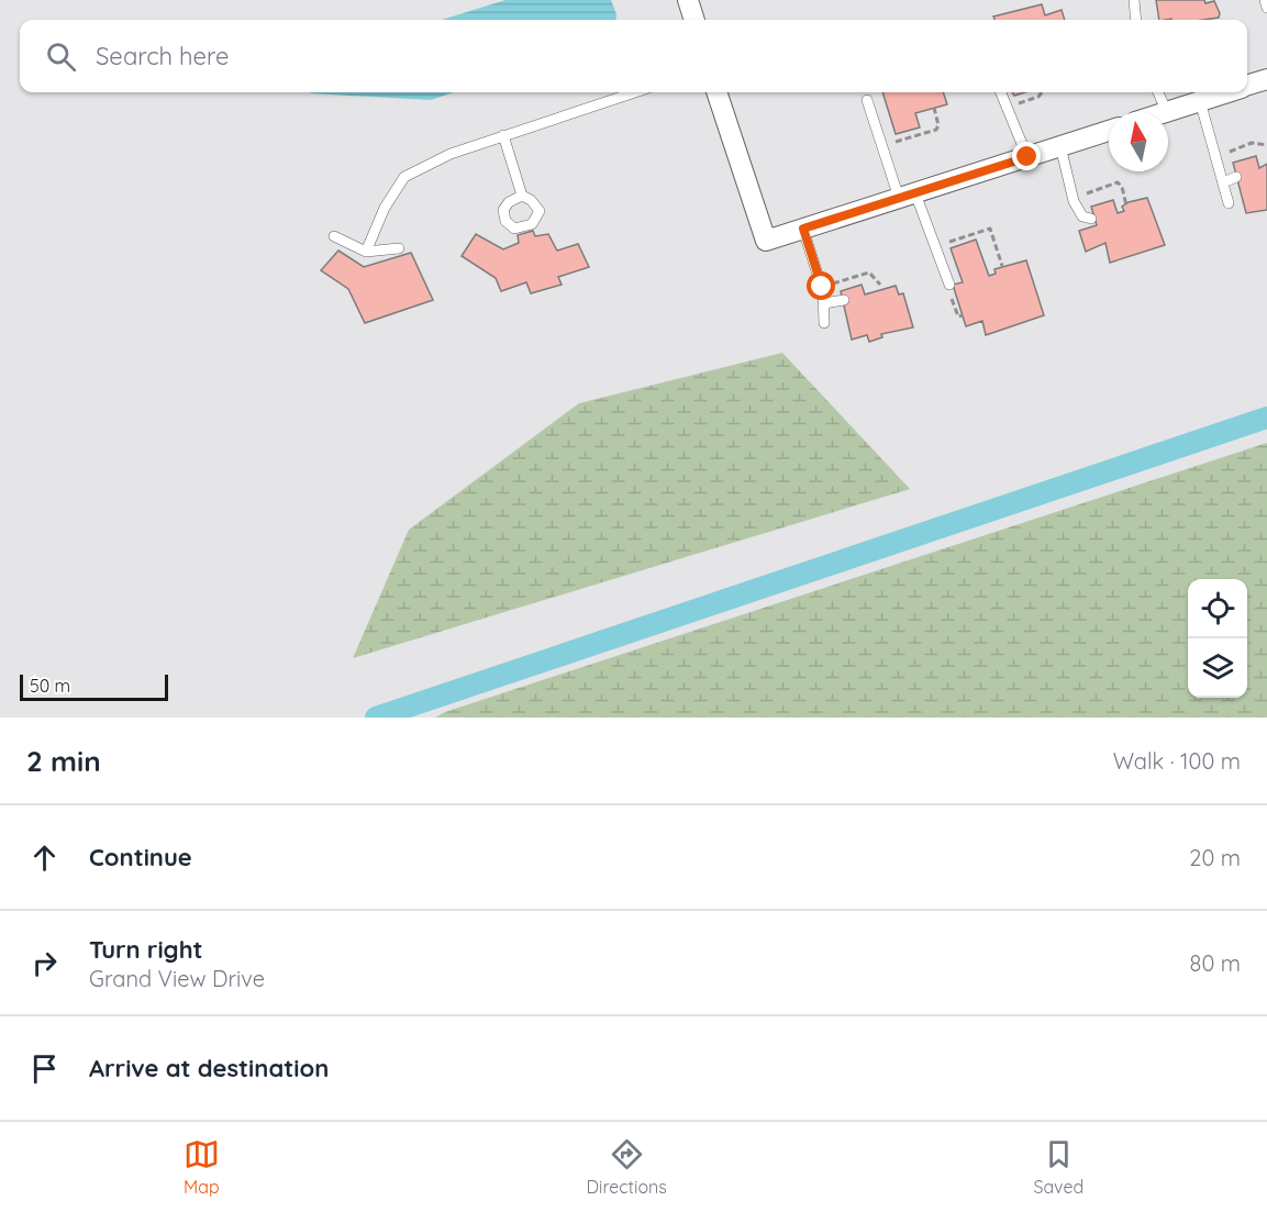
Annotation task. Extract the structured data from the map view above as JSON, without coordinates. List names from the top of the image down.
{
  "scale_bar": "50 m",
  "north": "top",
  "page": {
    "search": "Search here",
    "scale": "50 m",
    "heading": ["2 min", "Walk · 100 m"],
    "list": [
      ["Continue", "20 m"],
      ["Turn right", "Grand View Drive", "80 m"],
      "Arrive at destination"
    ],
    "nav": ["Map", "Directions", "Saved"]
  }
}
